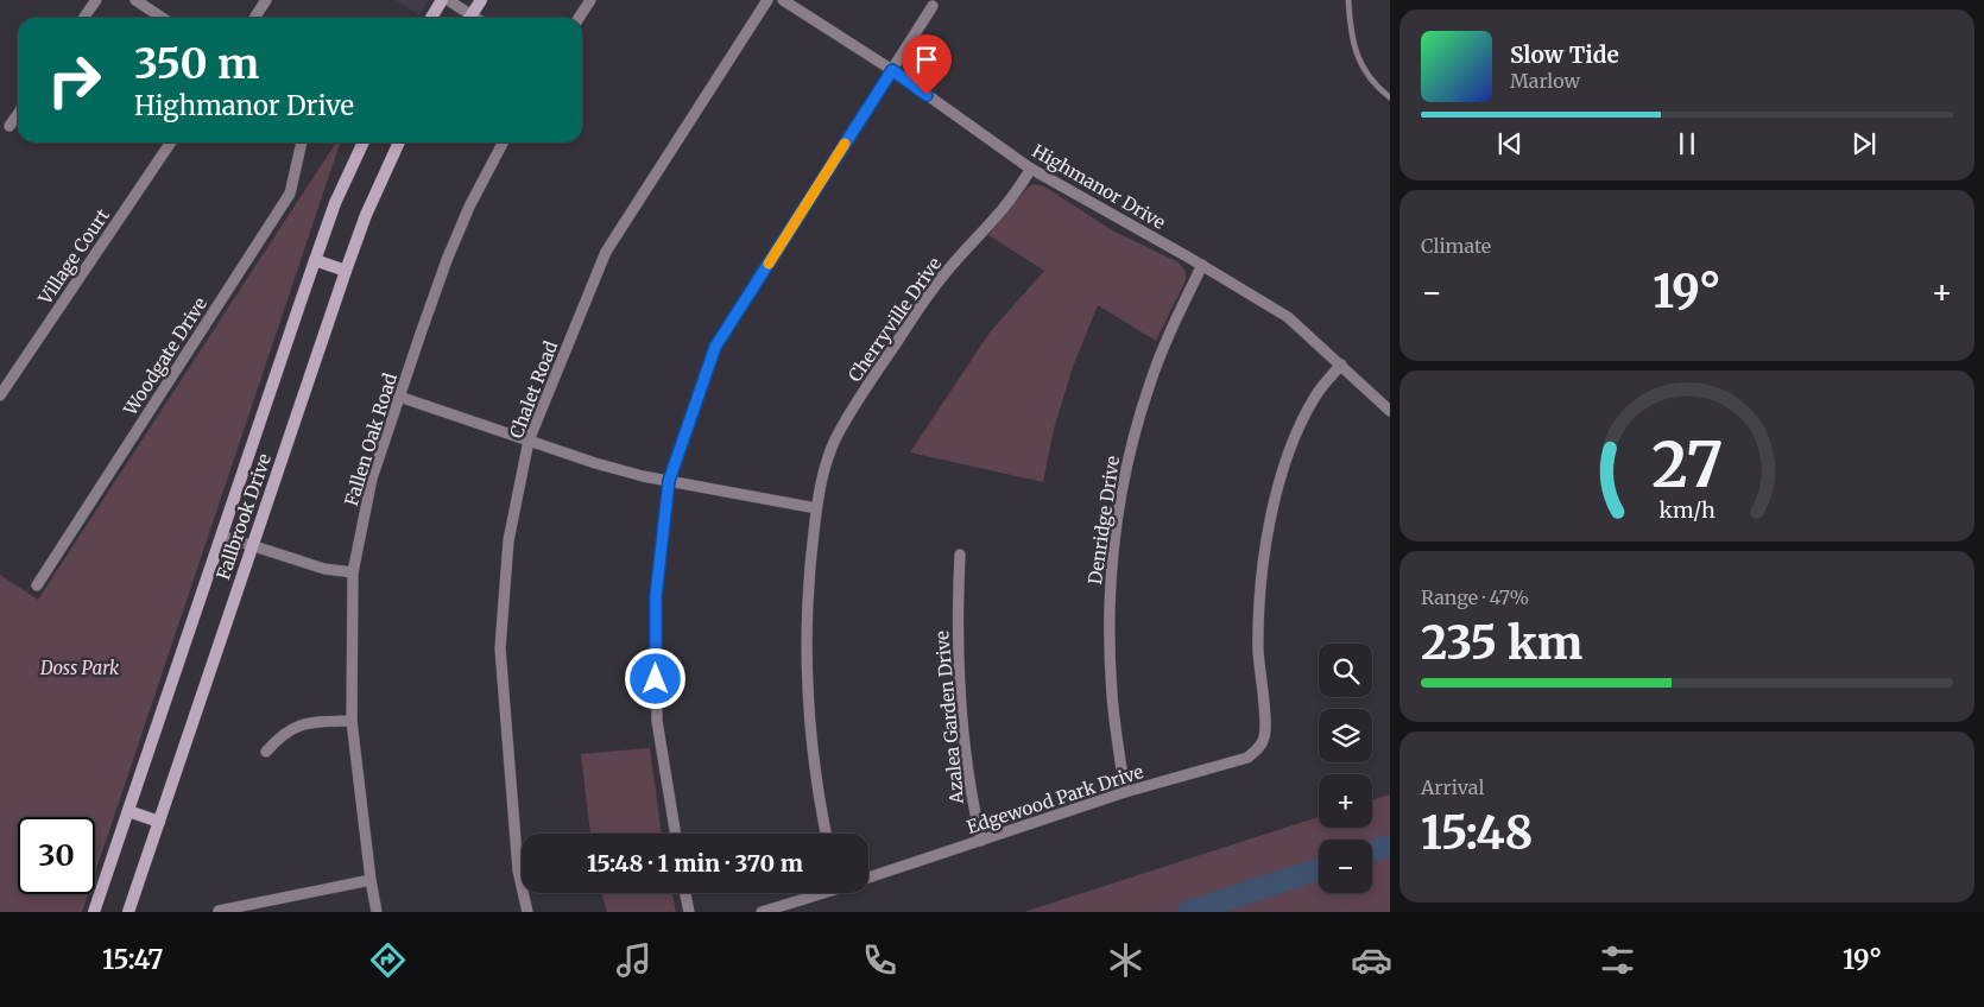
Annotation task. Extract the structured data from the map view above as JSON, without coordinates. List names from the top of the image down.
{
  "streets": {
    "main road": ["Fallbrook Drive"],
    "street": [
      "Highmanor Drive",
      "Village Court",
      "Cherryville Drive",
      "Woodgate Drive",
      "Chalet Road",
      "Fallen Oak Road",
      "Denridge Drive",
      "Azalea Garden Drive",
      "Edgewood Park Drive"
    ]
  },
  "crossings": [
    ["Highmanor Drive", "Cherryville Drive"],
    ["Highmanor Drive", "Denridge Drive"],
    ["Highmanor Drive", "Edgewood Park Drive"],
    ["Denridge Drive", "Edgewood Park Drive"],
    ["Azalea Garden Drive", "Edgewood Park Drive"]
  ],
  "parks": ["Doss Park"],
  "page": {
    "turn": ["350 m", "Highmanor Drive"],
    "song": ["Slow Tide", "Marlow"],
    "tile": [
      "Climate",
      ["Range · 47%", "235 km"],
      ["Arrival", "15:48"]
    ],
    "heat": ["−", "19°", "+"],
    "map_buttons": ["+", "−"],
    "limit": "30",
    "trip": "15:48 · 1 min · 370 m",
    "tabs": ["15:47", "19°"],
    "gauge": ["27", "km/h"]
  }
}
